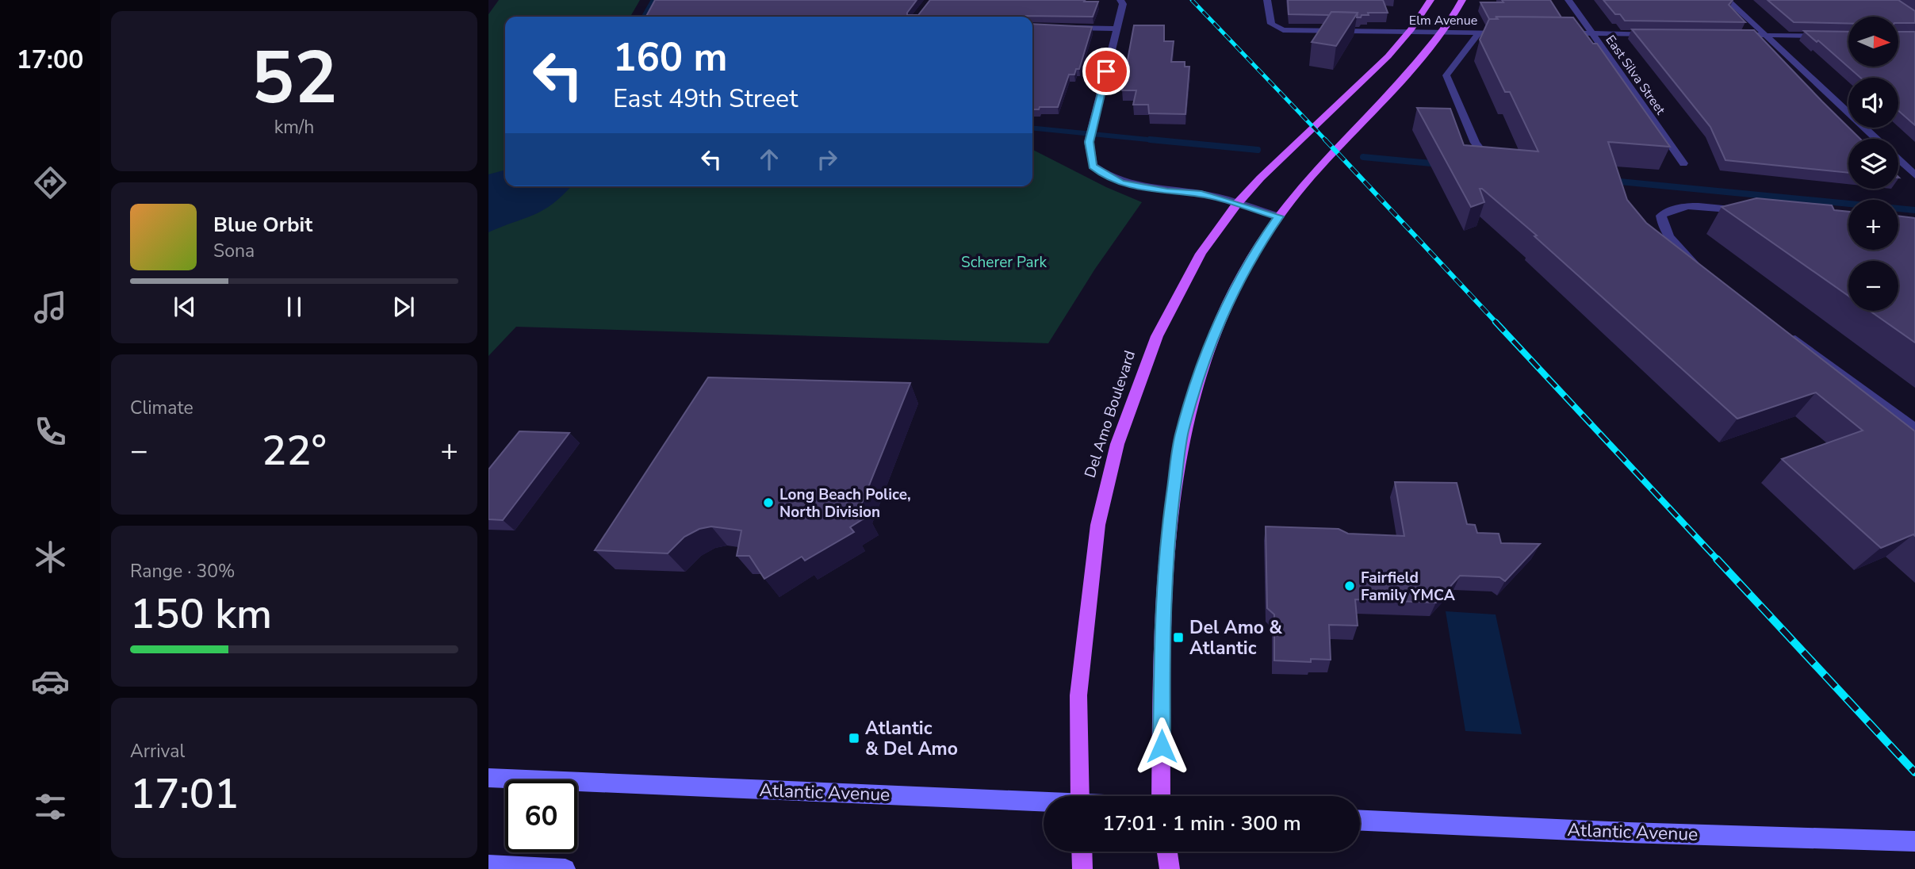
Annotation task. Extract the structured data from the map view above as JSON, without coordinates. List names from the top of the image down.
{
  "streets": {
    "main road": ["Del Amo Boulevard", "Atlantic Avenue"],
    "street": ["Elm Avenue", "East Silva Street"]
  },
  "crossings": [
    ["Elm Avenue", "Del Amo Boulevard"]
  ],
  "parks": ["Scherer Park"],
  "places": {
    "other": ["Long Beach Police, North Division", "Fairfield Family YMCA"],
    "transit": ["Del Amo & Atlantic", "Atlantic & Del Amo"]
  },
  "north": "right",
  "page": {
    "tabs": "17:00",
    "tile": [
      ["52", "km/h"],
      "Climate",
      ["Range · 30%", "150 km"],
      ["Arrival", "17:01"]
    ],
    "map_buttons": ["+", "−"],
    "turn": ["160 m", "East 49th Street"],
    "song": ["Blue Orbit", "Sona"],
    "heat": ["−", "22°", "+"],
    "limit": "60",
    "trip": "17:01 · 1 min · 300 m"
  }
}
